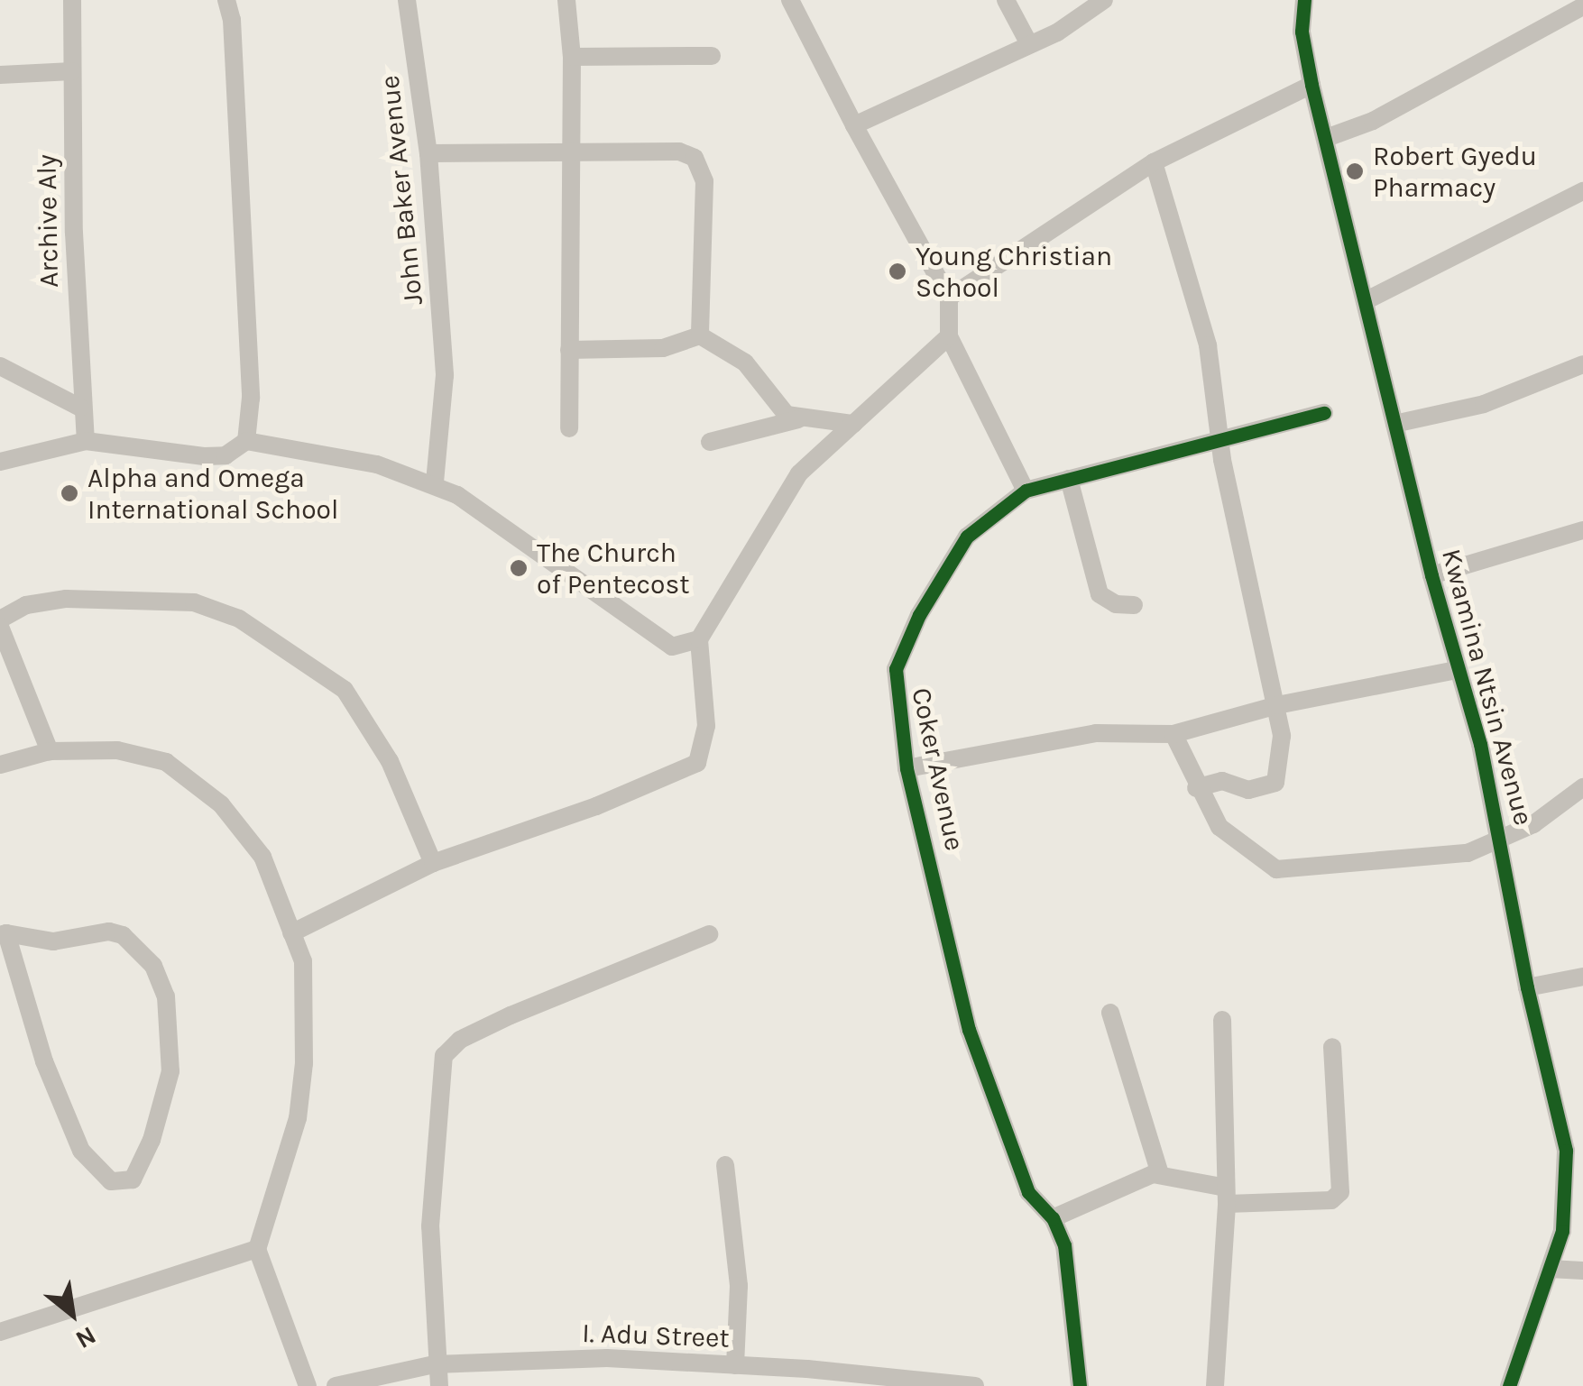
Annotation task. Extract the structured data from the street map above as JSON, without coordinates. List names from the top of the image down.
{
  "streets": {
    "street": [
      "John Baker Avenue",
      "Archive Aly",
      "Kwamina Ntsin Avenue",
      "Coker Avenue",
      "I. Adu Street"
    ]
  },
  "places": [
    "Robert Gyedu Pharmacy",
    "Young Christian School",
    "Alpha and Omega International School",
    "The Church of Pentecost"
  ],
  "north": "bottom right"
}
